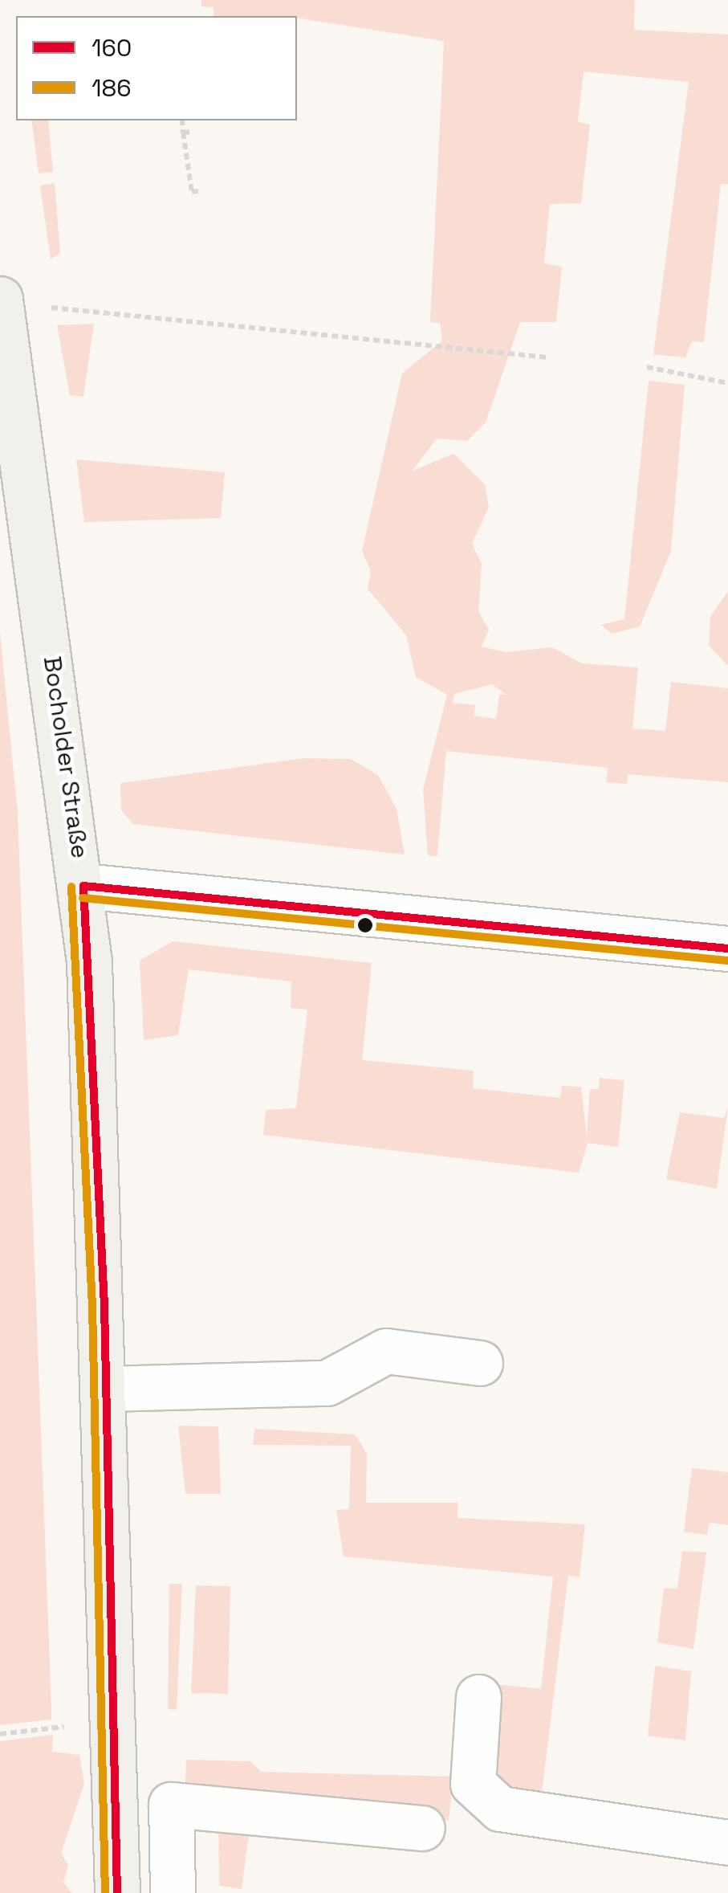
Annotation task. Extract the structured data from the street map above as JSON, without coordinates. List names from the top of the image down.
{
  "streets": {
    "main road": ["Bocholder Straße"]
  },
  "lines": ["transit line 160", "transit line 186"],
  "legend": ["160", "186"]
}
